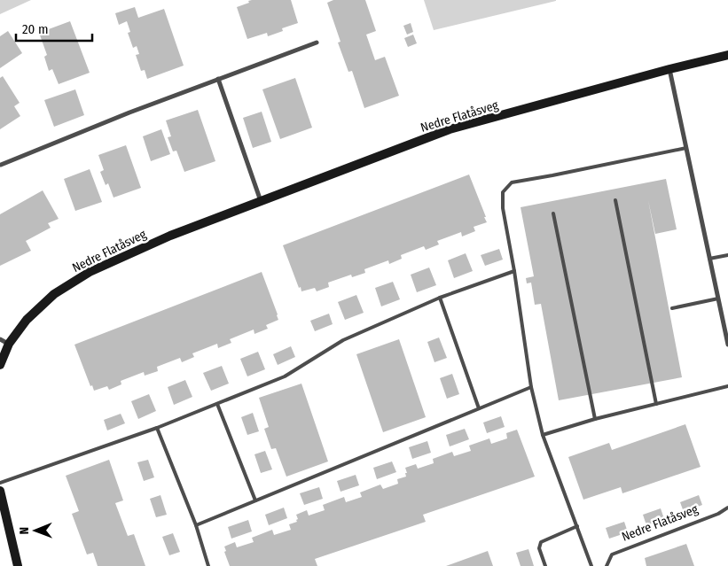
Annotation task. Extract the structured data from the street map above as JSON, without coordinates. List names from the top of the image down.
{
  "streets": {
    "street": ["Nedre Flatåsveg"]
  },
  "scale_bar": "20 m",
  "north": "left"
}
